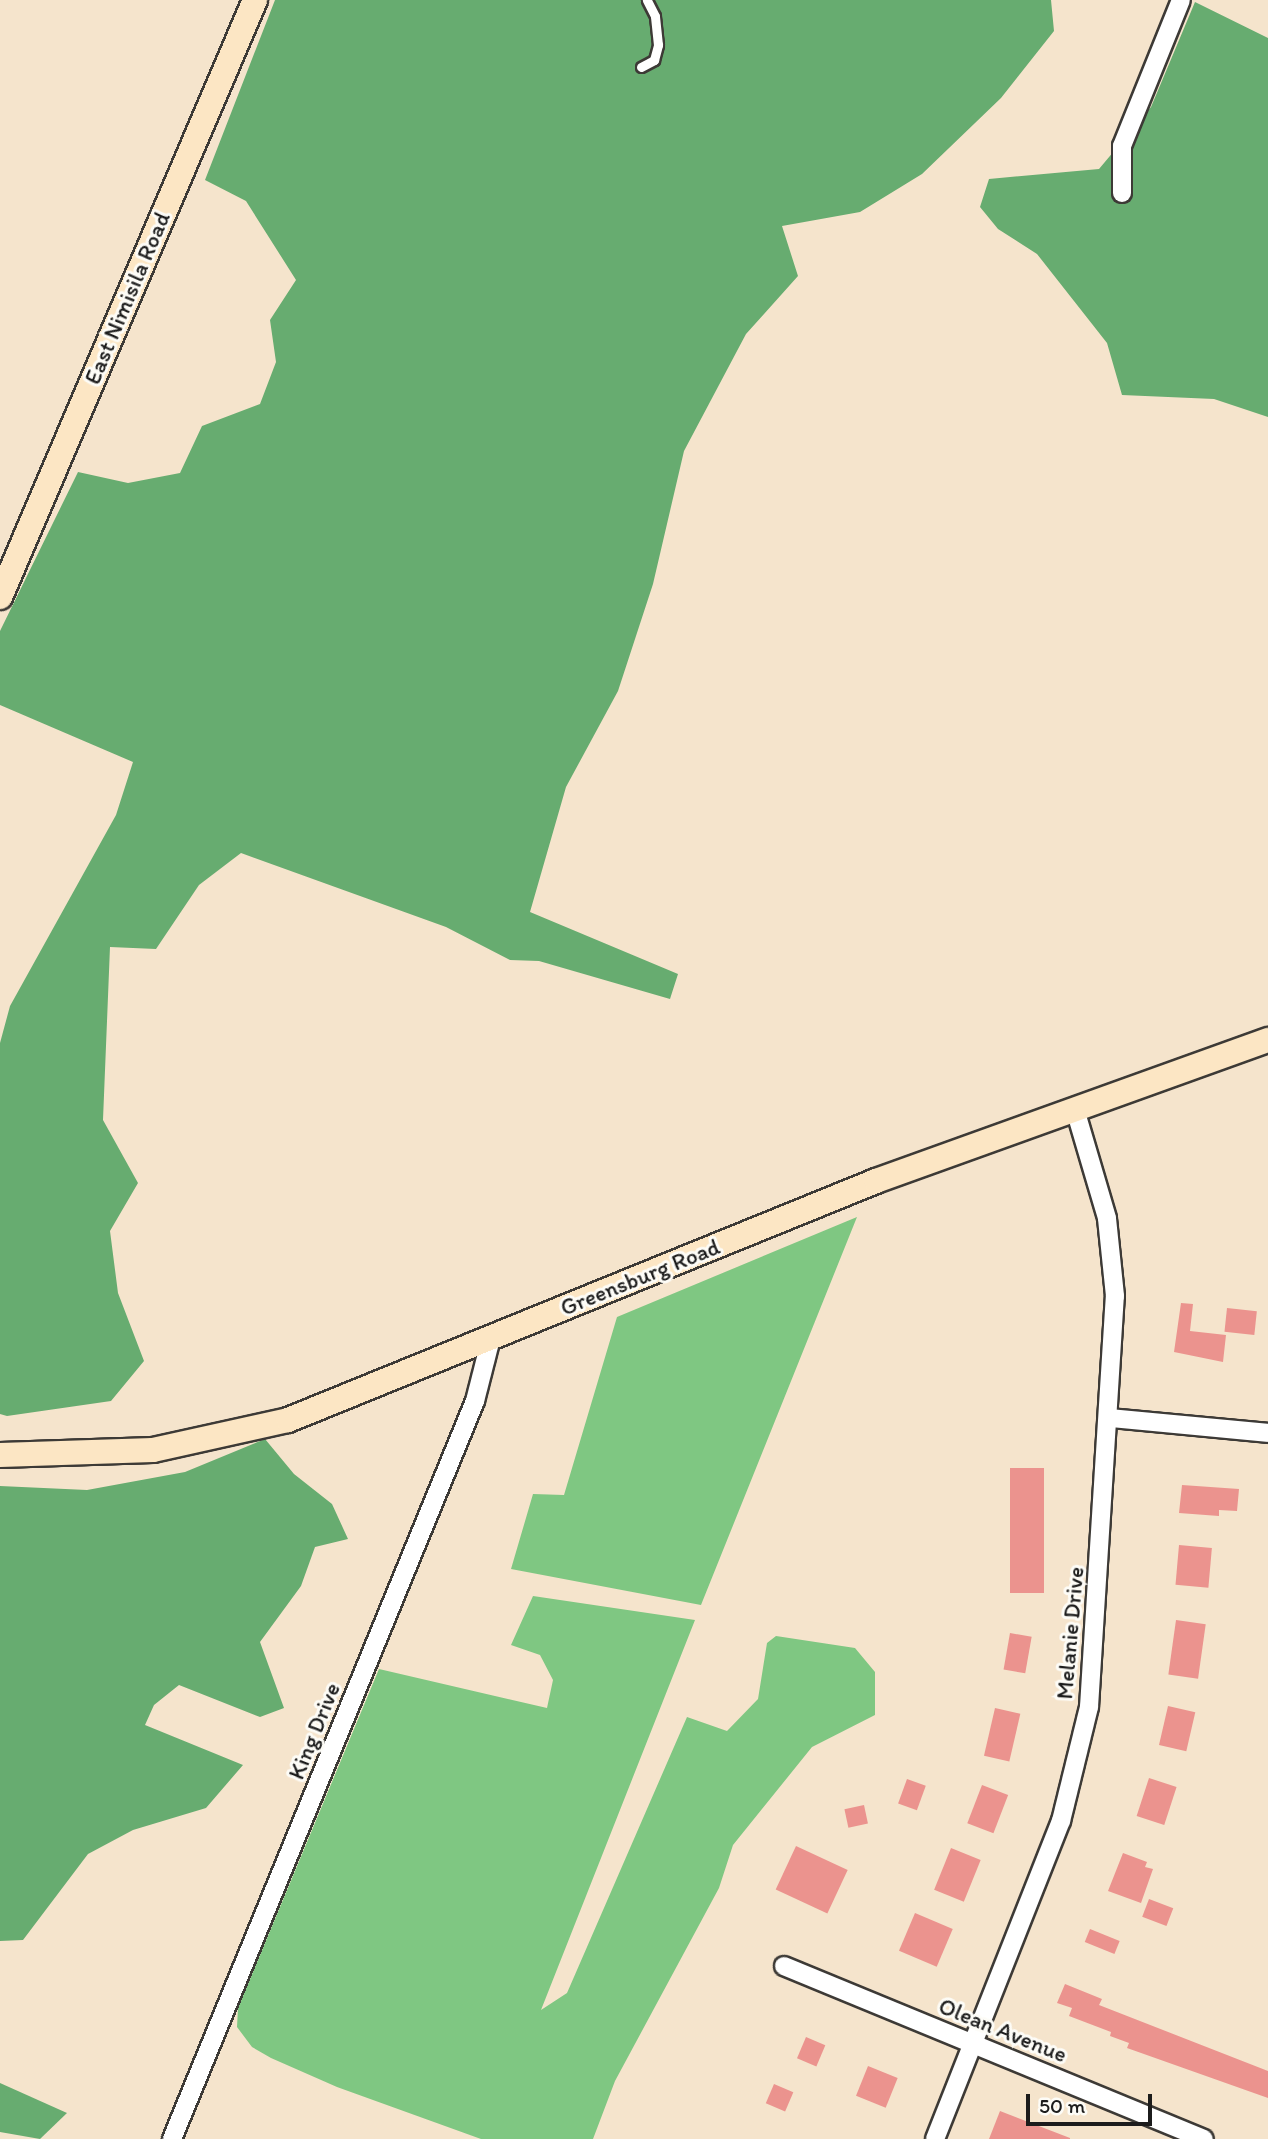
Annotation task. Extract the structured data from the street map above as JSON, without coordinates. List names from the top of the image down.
{
  "streets": {
    "main road": ["East Nimisila Road", "Greensburg Road"],
    "street": ["Melanie Drive", "King Drive", "Olean Avenue"]
  },
  "crossings": [
    ["Greensburg Road", "Melanie Drive"],
    ["Greensburg Road", "King Drive"],
    ["Melanie Drive", "Olean Avenue"]
  ],
  "scale_bar": "50 m"
}
